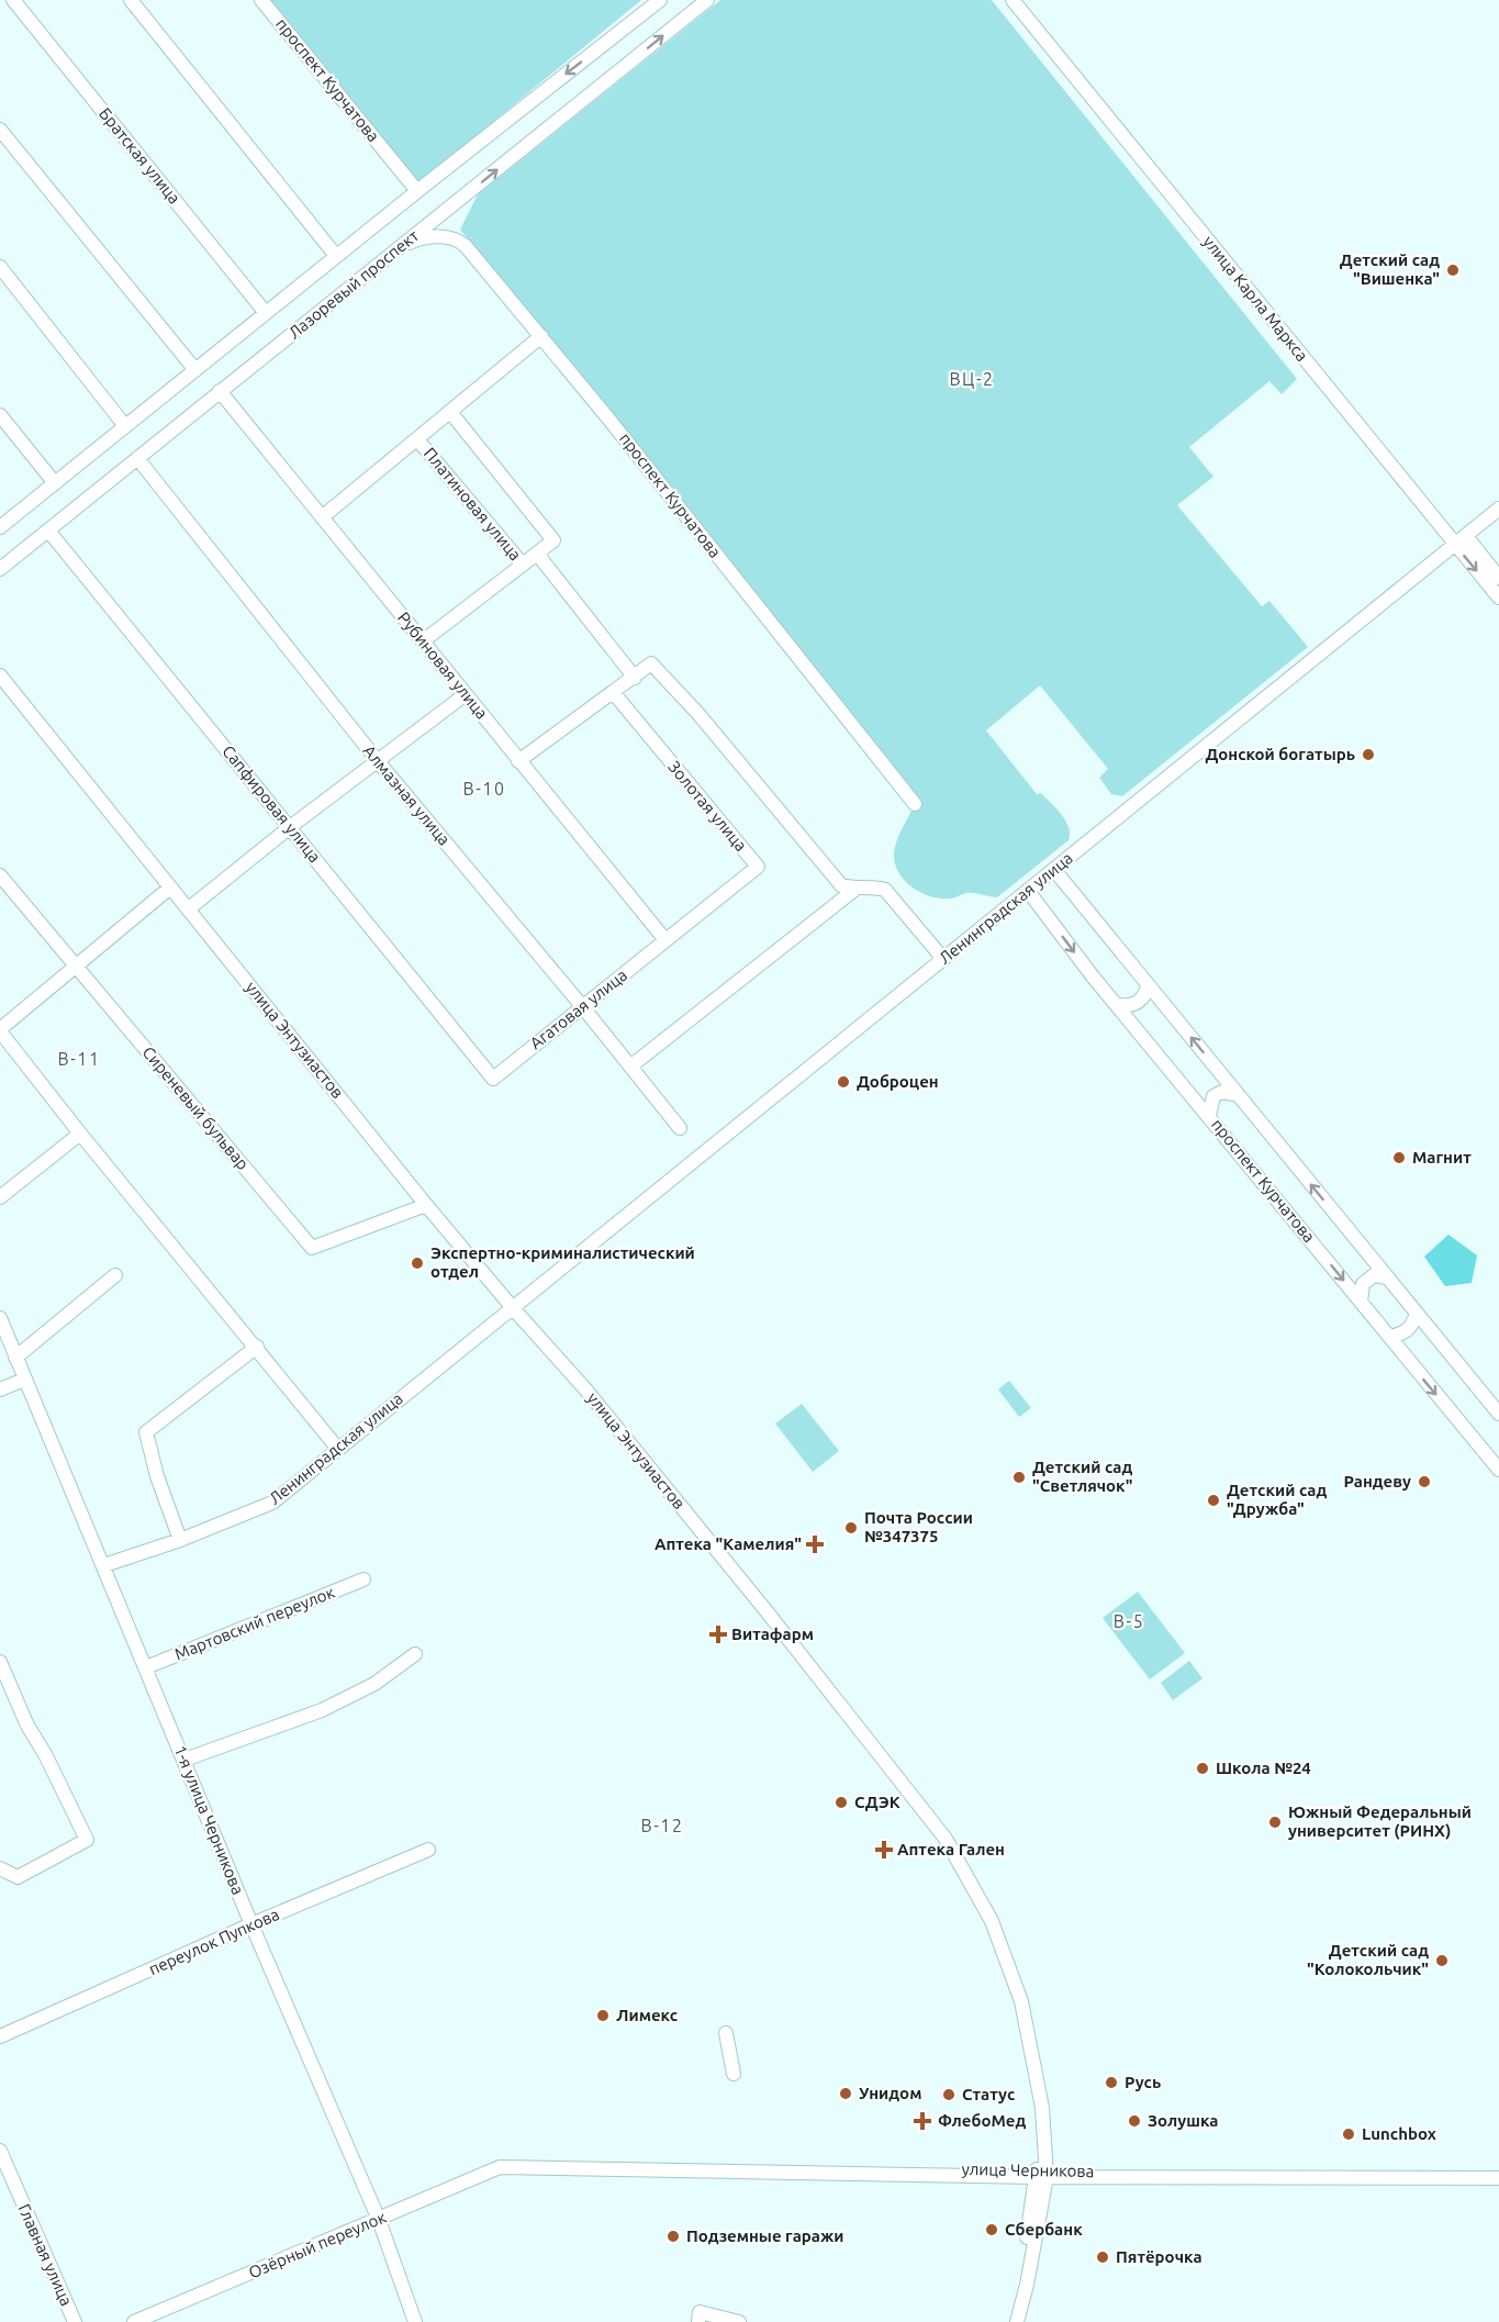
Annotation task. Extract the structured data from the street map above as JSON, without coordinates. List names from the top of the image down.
{
  "streets": {
    "street": [
      "проспект Курчатова",
      "Братская улица",
      "Лазоревый проспект",
      "улица Карла Маркса",
      "Платиновая улица",
      "Рубиновая улица",
      "Алмазная улица",
      "Сапфировая улица",
      "Золотая улица",
      "Ленинградская улица",
      "Агатовая улица",
      "улица Энтузиастов",
      "Сиреневый бульвар",
      "Мартовский переулок",
      "1-я улица Черникова",
      "переулок Пупкова",
      "улица Черникова",
      "Озёрный переулок",
      "Главная улица"
    ]
  },
  "crossings": [
    ["проспект Курчатова", "Лазоревый проспект"],
    ["проспект Курчатова", "Ленинградская улица"],
    ["Братская улица", "Лазоревый проспект"],
    ["Лазоревый проспект", "Рубиновая улица"],
    ["Лазоревый проспект", "Алмазная улица"],
    ["Лазоревый проспект", "Сапфировая улица"],
    ["улица Карла Маркса", "Ленинградская улица"],
    ["Платиновая улица", "Рубиновая улица"],
    ["Рубиновая улица", "Золотая улица"],
    ["Рубиновая улица", "Агатовая улица"],
    ["Алмазная улица", "Агатовая улица"],
    ["Сапфировая улица", "Агатовая улица"],
    ["Золотая улица", "Агатовая улица"],
    ["Ленинградская улица", "улица Энтузиастов"],
    ["Ленинградская улица", "1-я улица Черникова"],
    ["улица Энтузиастов", "Сиреневый бульвар"],
    ["улица Энтузиастов", "улица Черникова"],
    ["Мартовский переулок", "1-я улица Черникова"],
    ["1-я улица Черникова", "переулок Пупкова"],
    ["1-я улица Черникова", "Озёрный переулок"],
    ["улица Черникова", "Озёрный переулок"]
  ],
  "districts": [
    "ВЦ-2",
    "В-10",
    "В-11",
    "В-5",
    "В-12"
  ],
  "places": {
    "other": [
      "Детский сад \"Вишенка\"",
      "Донской богатырь",
      "Доброцен",
      "Магнит",
      "Экспертно-криминалистический отдел",
      "Детский сад \"Светлячок\"",
      "Рандеву",
      "Детский сад \"Дружба\"",
      "Почта России №347375",
      "Школа №24",
      "СДЭК",
      "Южный Федеральный университет (РИНХ)",
      "Детский сад \"Колокольчик\"",
      "Лимекс",
      "Русь",
      "Унидом",
      "Статус",
      "Золушка",
      "Lunchbox",
      "Сбербанк",
      "Подземные гаражи",
      "Пятёрочка"
    ],
    "health": [
      "Аптека \"Камелия\"",
      "Витафарм",
      "Аптека Гален",
      "ФлебоМед"
    ]
  }
}
